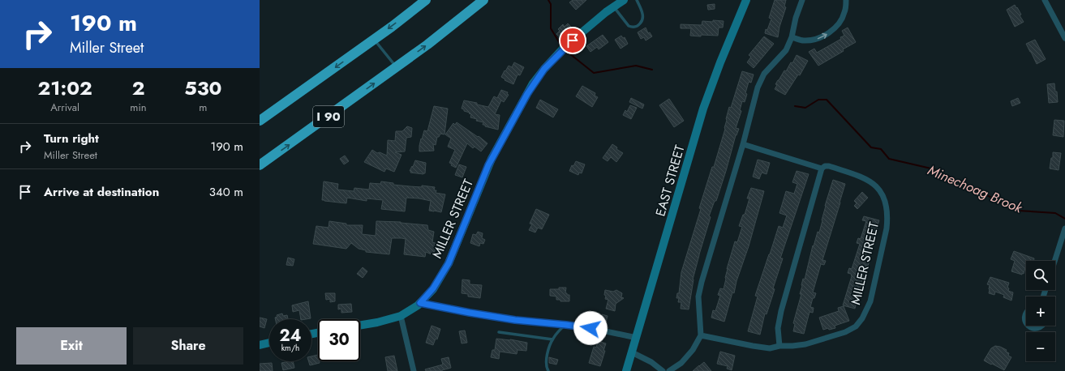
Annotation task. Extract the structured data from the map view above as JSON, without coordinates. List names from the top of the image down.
{
  "streets": {
    "highway": ["I 90"],
    "street": ["EAST STREET", "MILLER STREET"]
  },
  "water": ["Minechoag Brook"],
  "page": {
    "turn": ["190 m", "Miller Street"],
    "eta": [
      "21:02",
      "Arrival",
      "2",
      "min",
      "530",
      "m"
    ],
    "list": [
      {
        "name": "Turn right",
        "note": "Miller Street",
        "value": "190 m"
      },
      {
        "name": "Arrive at destination",
        "value": "340 m"
      }
    ],
    "map_buttons": ["+", "−"],
    "speed": "24 km/h",
    "limit": "30",
    "buttons": ["Exit", "Share"]
  }
}
